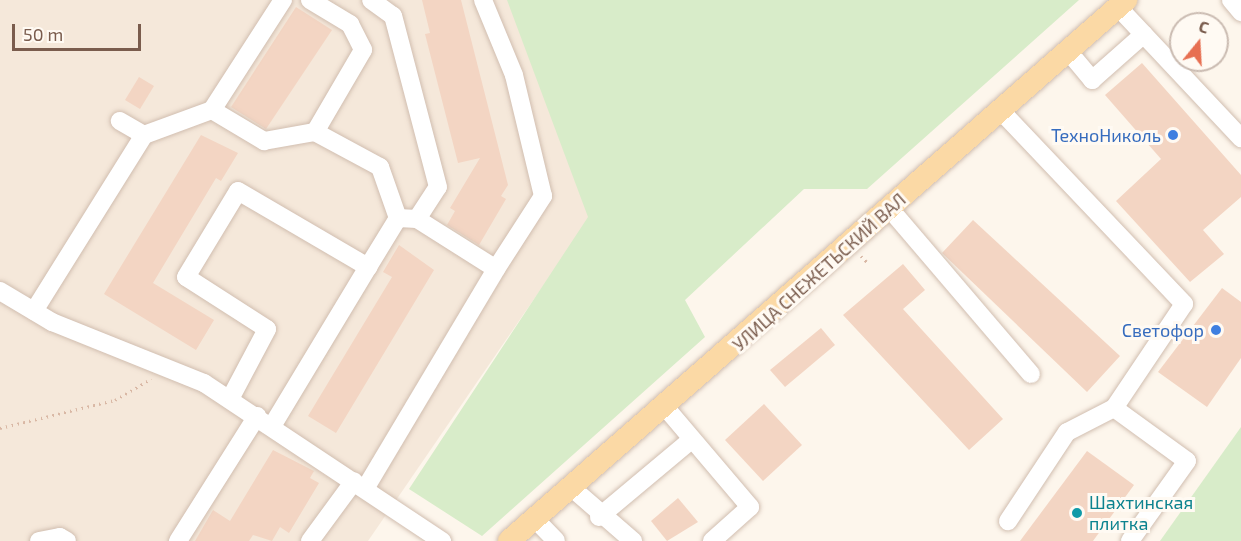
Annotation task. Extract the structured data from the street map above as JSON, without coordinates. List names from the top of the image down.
{
  "streets": {
    "main road": ["УЛИЦА СНЕЖЕТЬСКИЙ ВАЛ"]
  },
  "places": ["ТехноНиколь", "Светофор", "Шахтинская плитка"],
  "scale_bar": "50 m",
  "north": "top"
}
